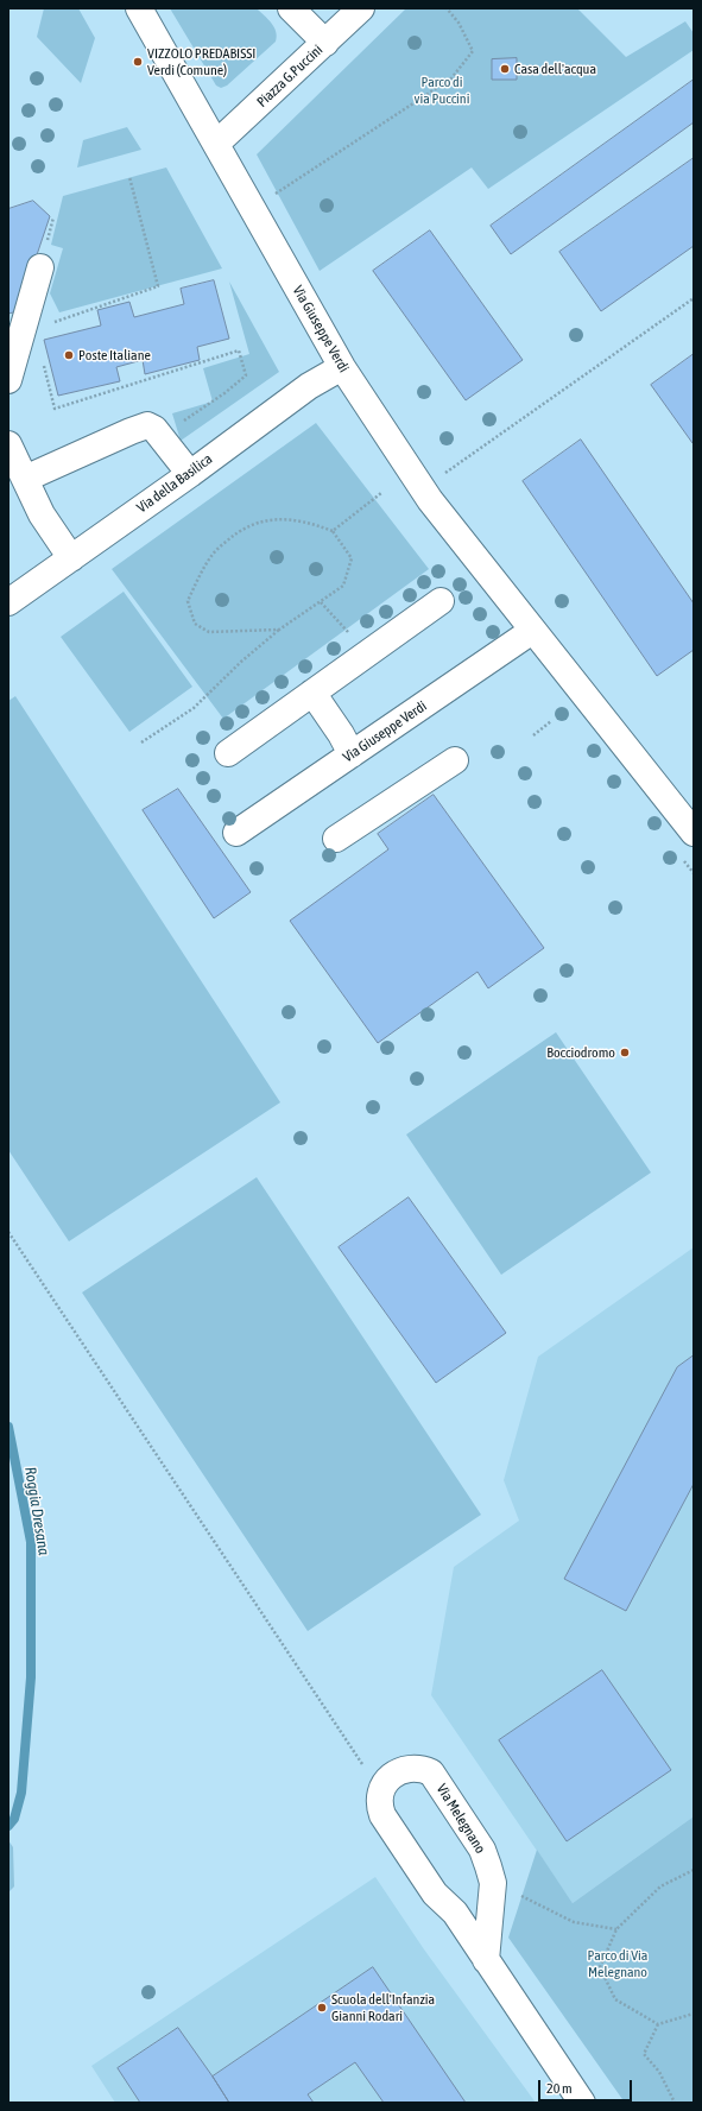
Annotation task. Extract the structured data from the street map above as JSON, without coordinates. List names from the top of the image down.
{
  "streets": {
    "street": [
      "Piazza G.Puccini",
      "Via Giuseppe Verdi",
      "Via della Basilica",
      "Via Melegnano"
    ]
  },
  "crossings": [
    ["Piazza G.Puccini", "Via Giuseppe Verdi"],
    ["Via Giuseppe Verdi", "Via della Basilica"]
  ],
  "water": ["Roggia Dresana"],
  "parks": ["Parco di via Puccini", "Parco di Via Melegnano"],
  "places": [
    "VIZZOLO PREDABISSI Verdi (Comune)",
    "Casa dell'acqua",
    "Poste Italiane",
    "Bocciodromo",
    "Scuola dell'Infanzia Gianni Rodari"
  ],
  "scale_bar": "20 m"
}
